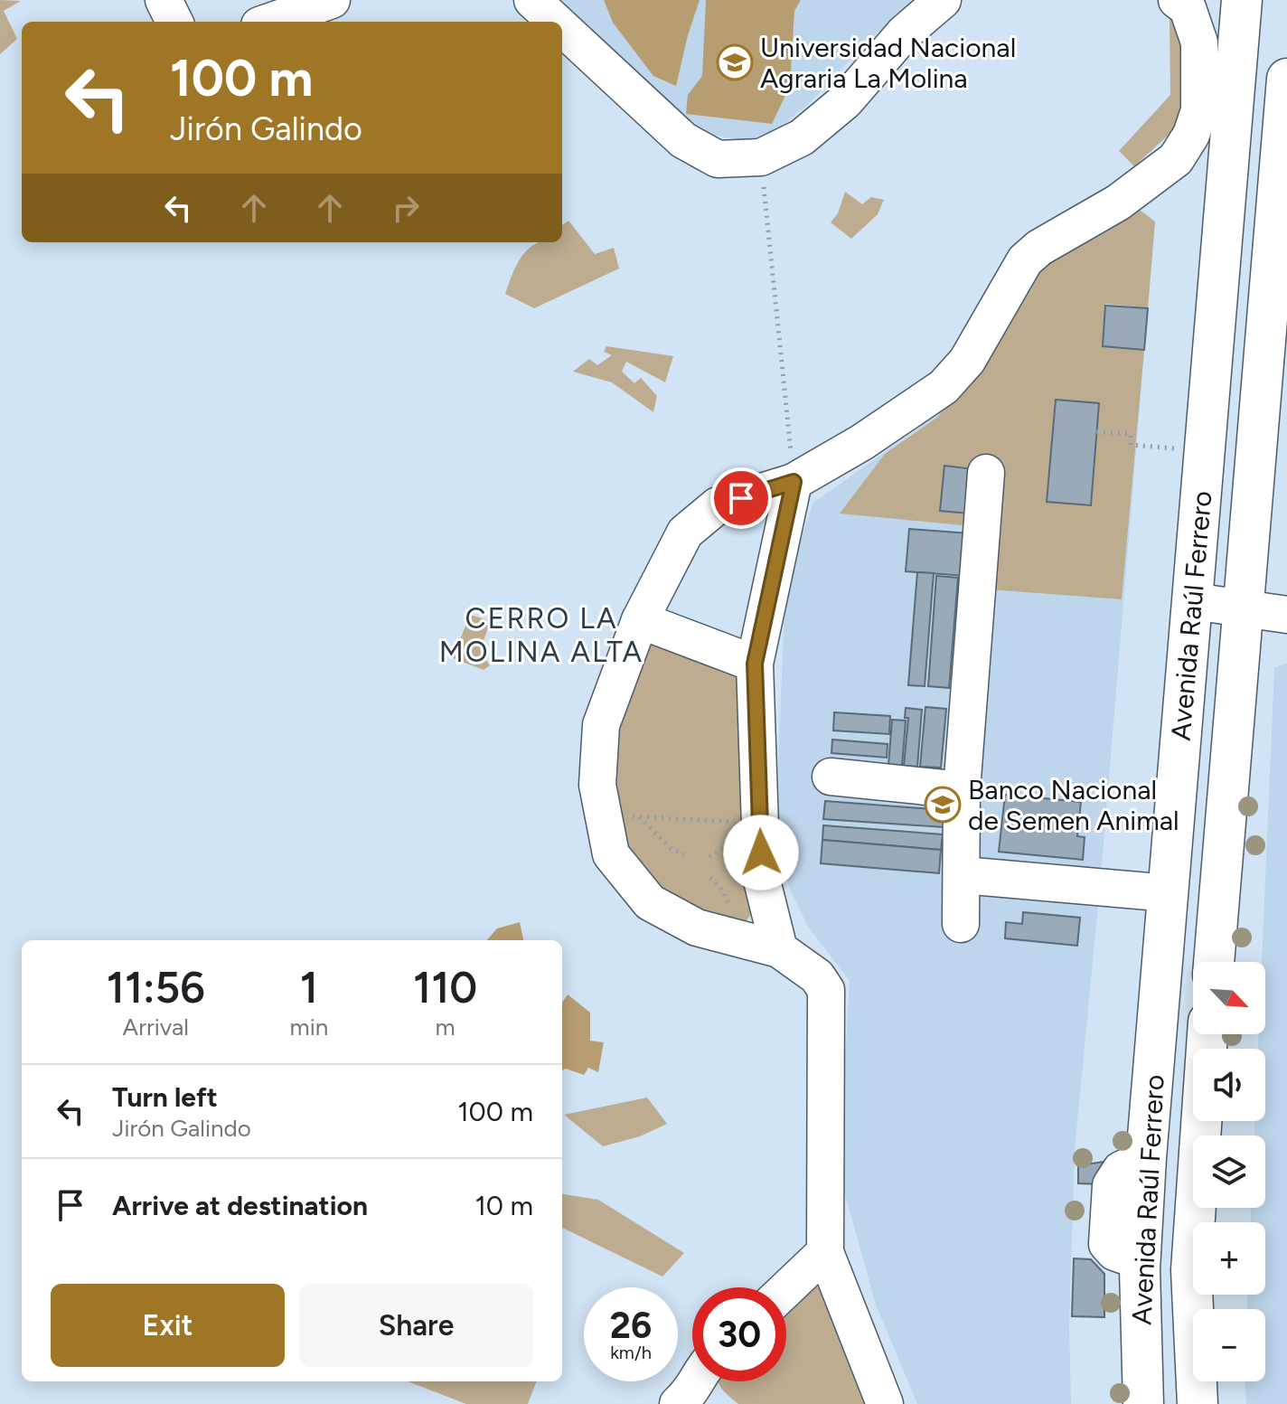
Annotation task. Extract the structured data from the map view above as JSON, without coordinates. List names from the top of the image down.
{
  "streets": {
    "main road": ["Avenida Raúl Ferrero"]
  },
  "districts": ["CERRO LA MOLINA ALTA"],
  "places": {
    "school or university": ["Universidad Nacional Agraria La Molina", "Banco Nacional de Semen Animal"]
  },
  "north": "bottom right",
  "page": {
    "turn": ["100 m", "Jirón Galindo"],
    "eta": [
      "11:56",
      "Arrival",
      "1",
      "min",
      "110",
      "m"
    ],
    "map_buttons": ["+", "−"],
    "list": [
      {
        "name": "Turn left",
        "note": "Jirón Galindo",
        "value": "100 m"
      },
      {
        "name": "Arrive at destination",
        "value": "10 m"
      }
    ],
    "buttons": ["Exit", "Share"],
    "speed": "26 km/h",
    "limit": "30"
  }
}
